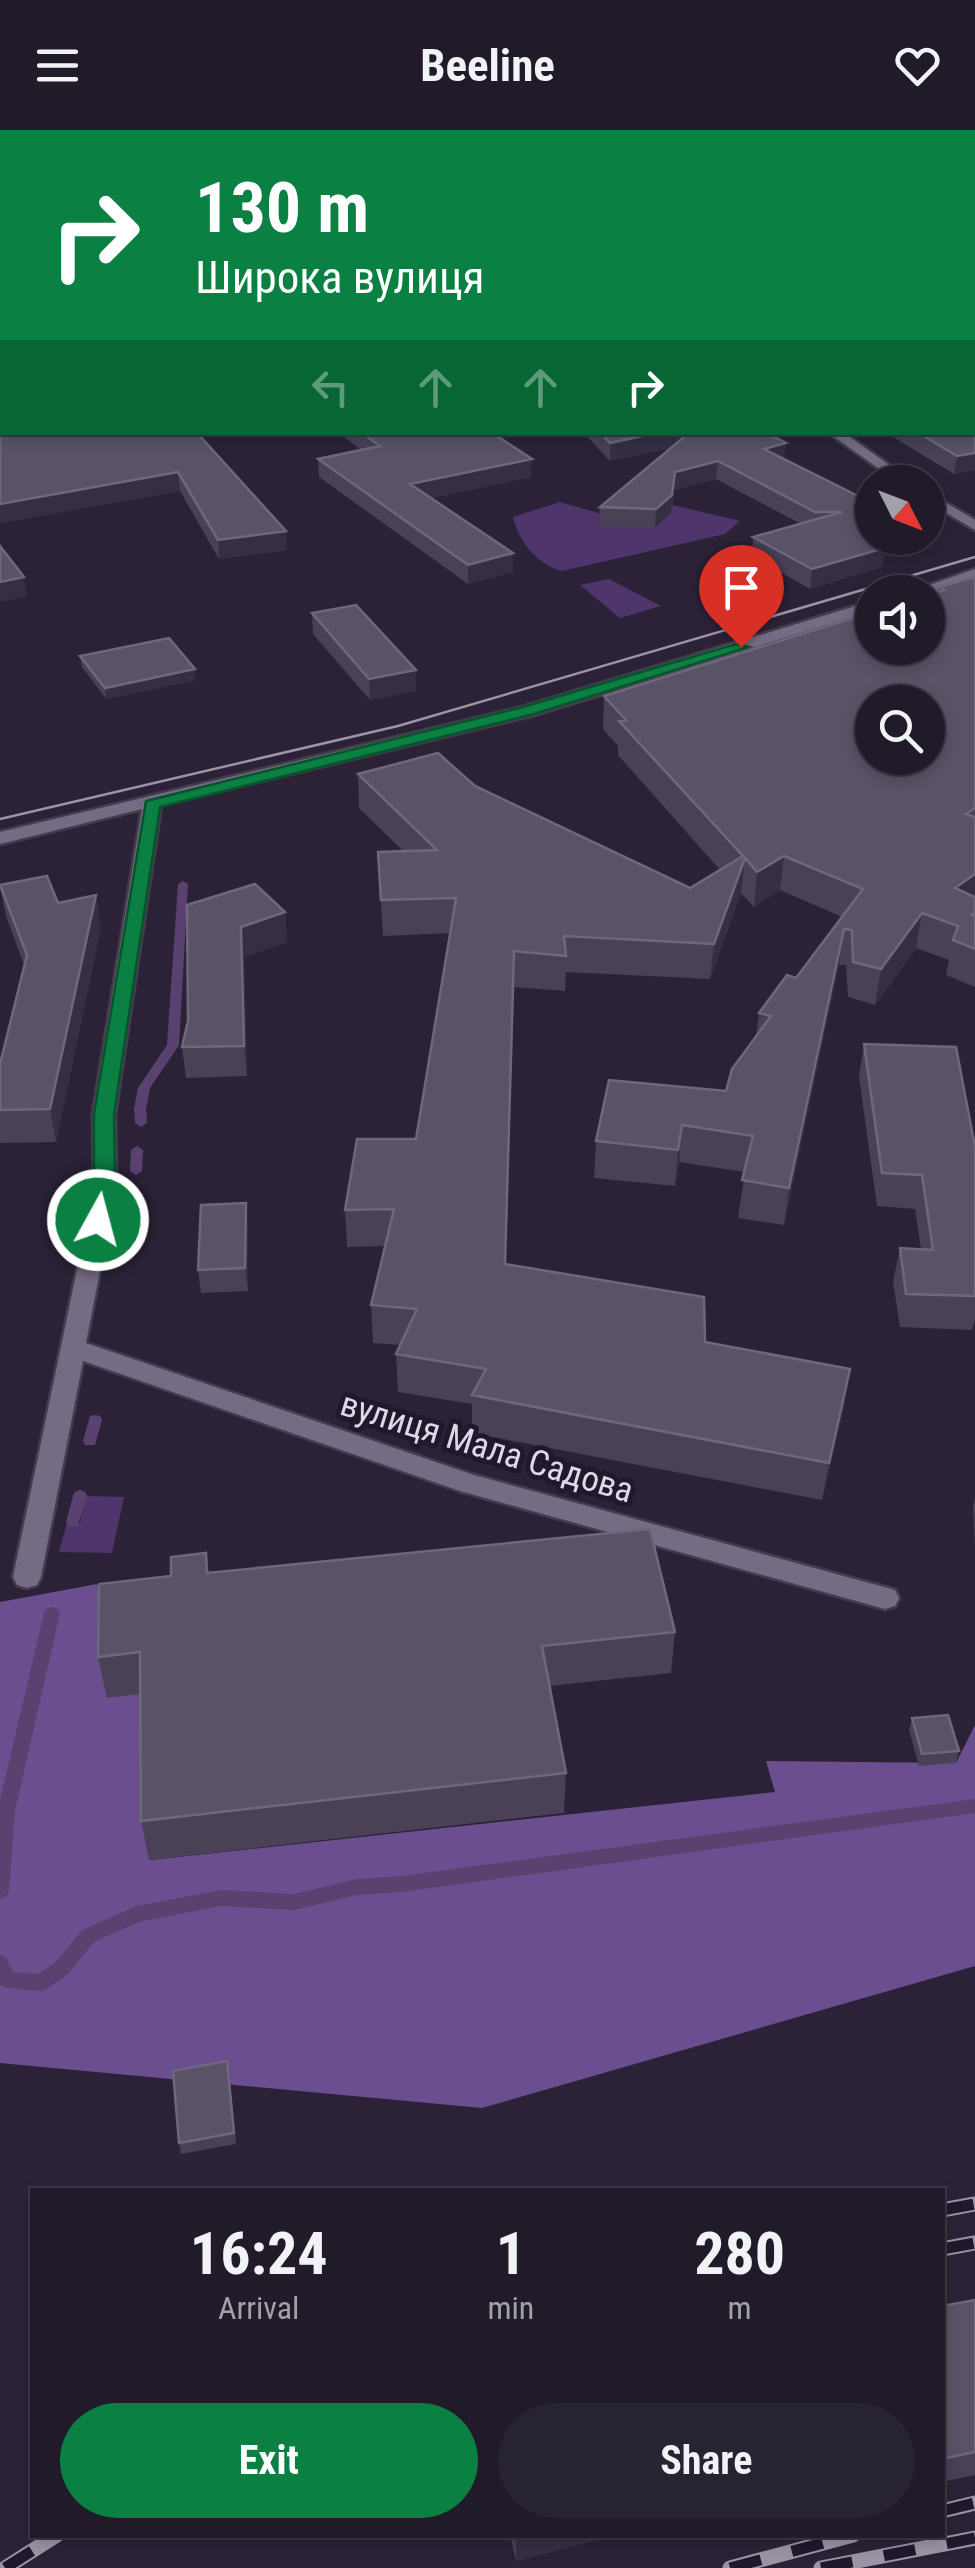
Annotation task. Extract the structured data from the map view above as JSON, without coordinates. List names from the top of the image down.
{
  "streets": {
    "street": ["вулиця Мала Садова"]
  },
  "north": "bottom right",
  "page": {
    "header": "Beeline",
    "turn": ["130 m", "Широка вулиця"],
    "eta": [
      "16:24",
      "Arrival",
      "1",
      "min",
      "280",
      "m"
    ],
    "buttons": ["Exit", "Share"]
  }
}
